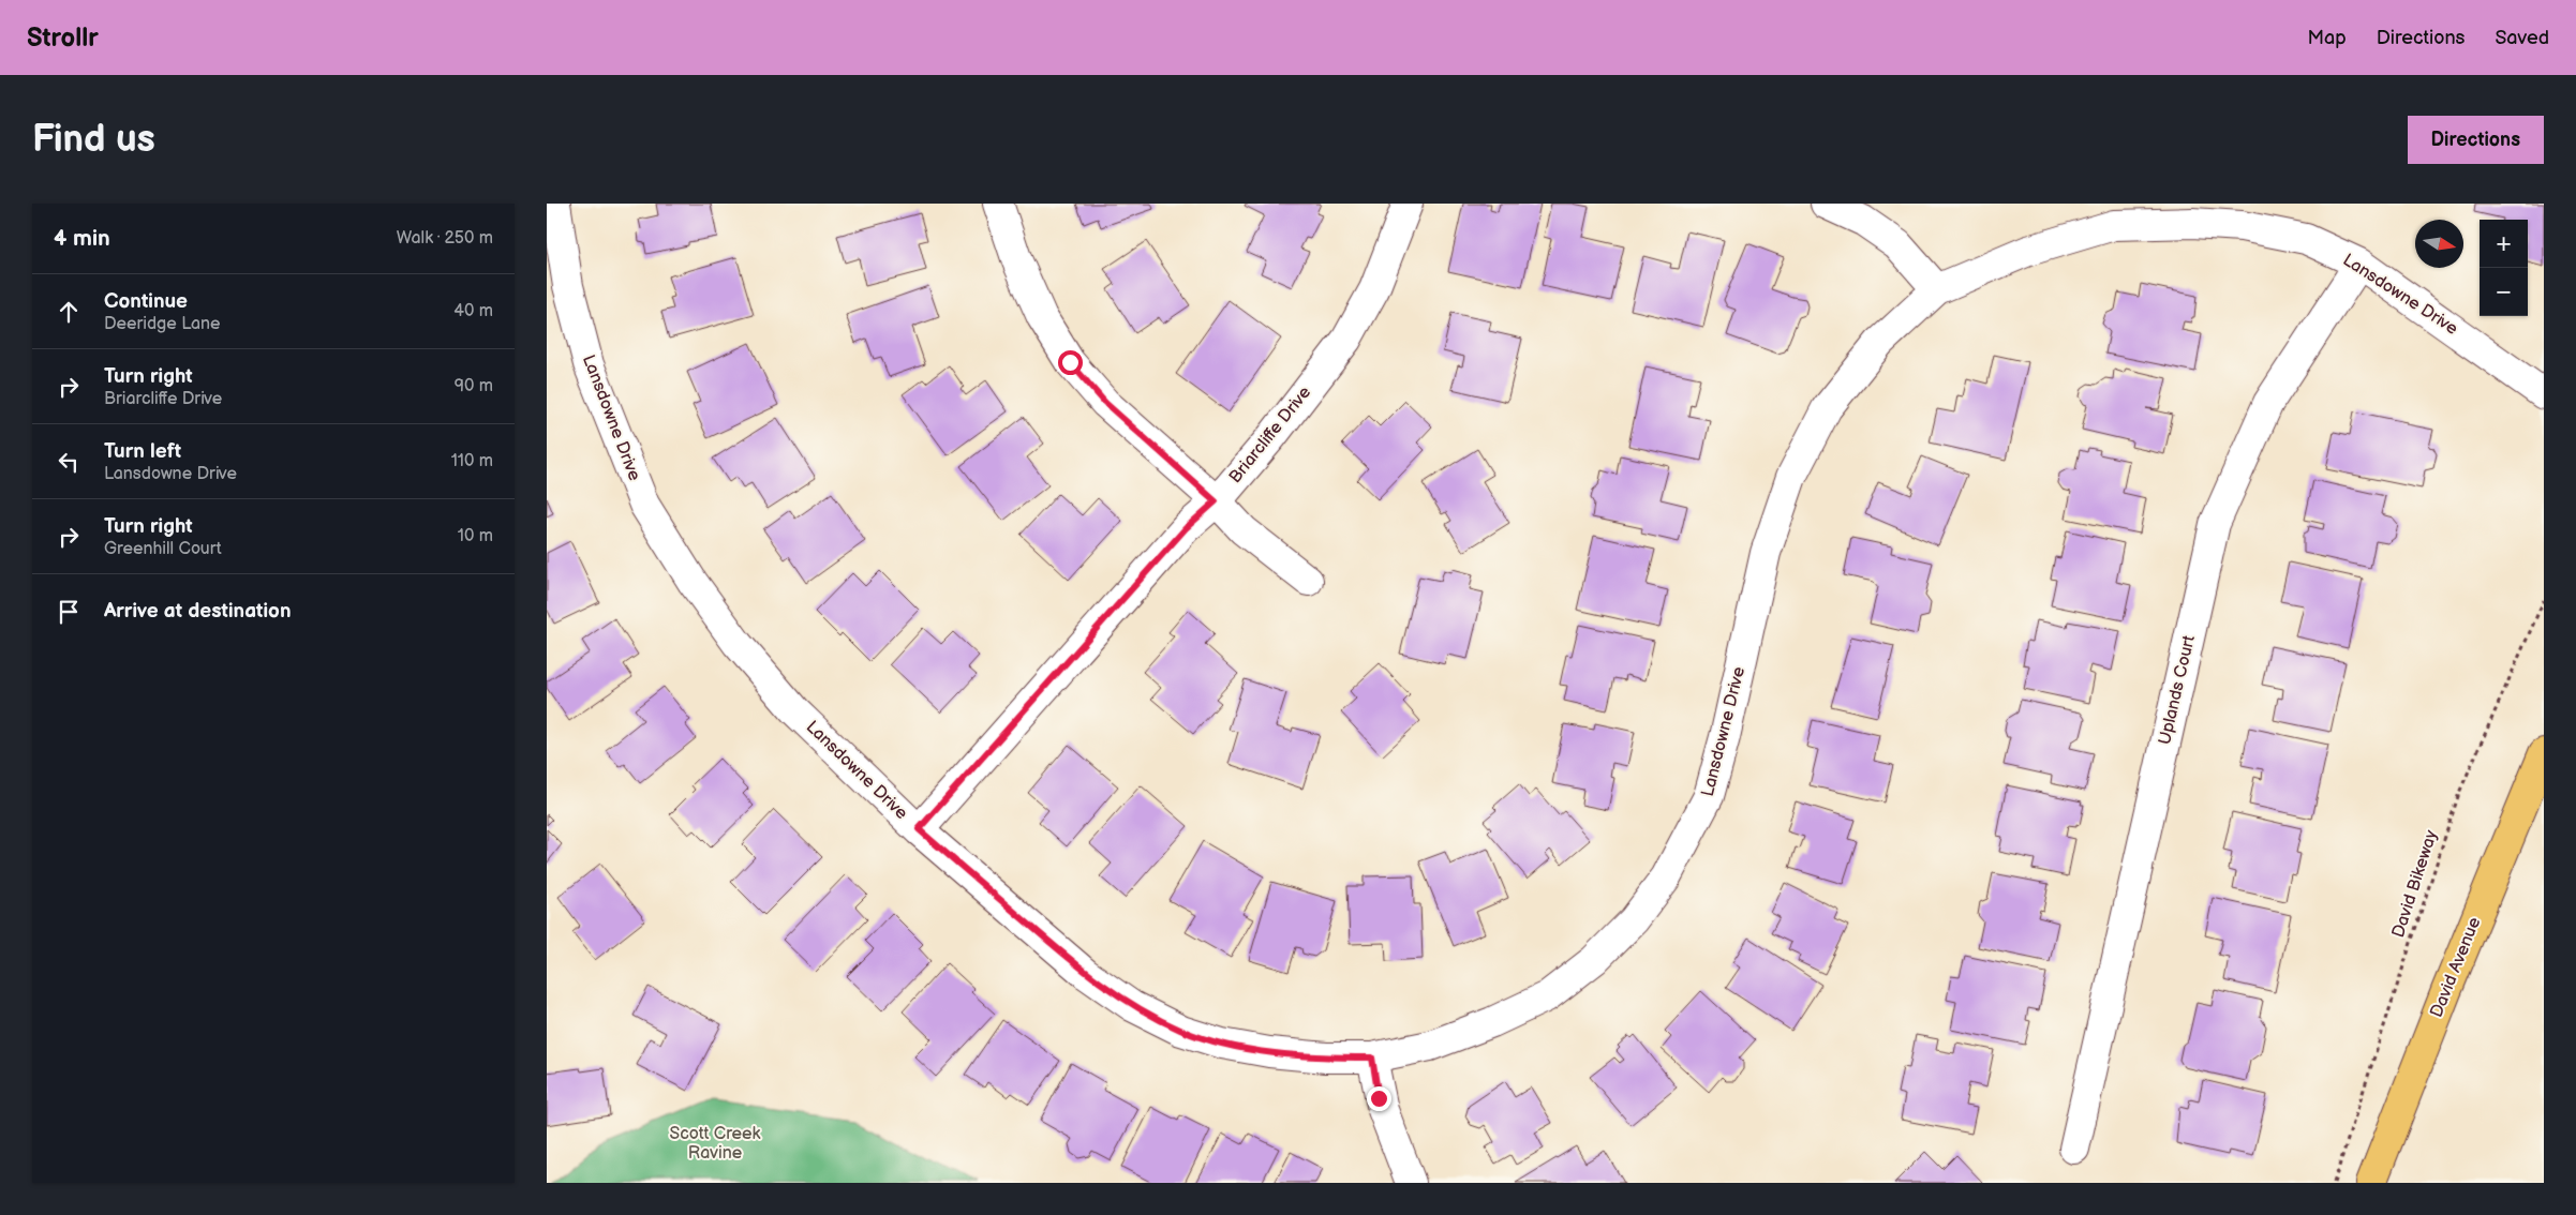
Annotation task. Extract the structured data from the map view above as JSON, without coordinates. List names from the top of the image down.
{
  "streets": {
    "main road": ["David Avenue"],
    "street": ["Lansdowne Drive", "Briarcliffe Drive", "Uplands Court"],
    "path": ["David Bikeway"]
  },
  "crossings": [
    ["Lansdowne Drive", "Briarcliffe Drive"],
    ["Lansdowne Drive", "Uplands Court"]
  ],
  "parks": ["Scott Creek Ravine"],
  "north": "right",
  "page": {
    "header": "Strollr",
    "nav": ["Map", "Directions", "Saved"],
    "buttons": "Directions",
    "title": "Find us",
    "heading": ["4 min", "Walk · 250 m"],
    "map_buttons": ["+", "−"],
    "list": [
      ["Continue", "Deeridge Lane", "40 m"],
      ["Turn right", "Briarcliffe Drive", "90 m"],
      ["Turn left", "Lansdowne Drive", "110 m"],
      ["Turn right", "Greenhill Court", "10 m"],
      "Arrive at destination"
    ]
  }
}
